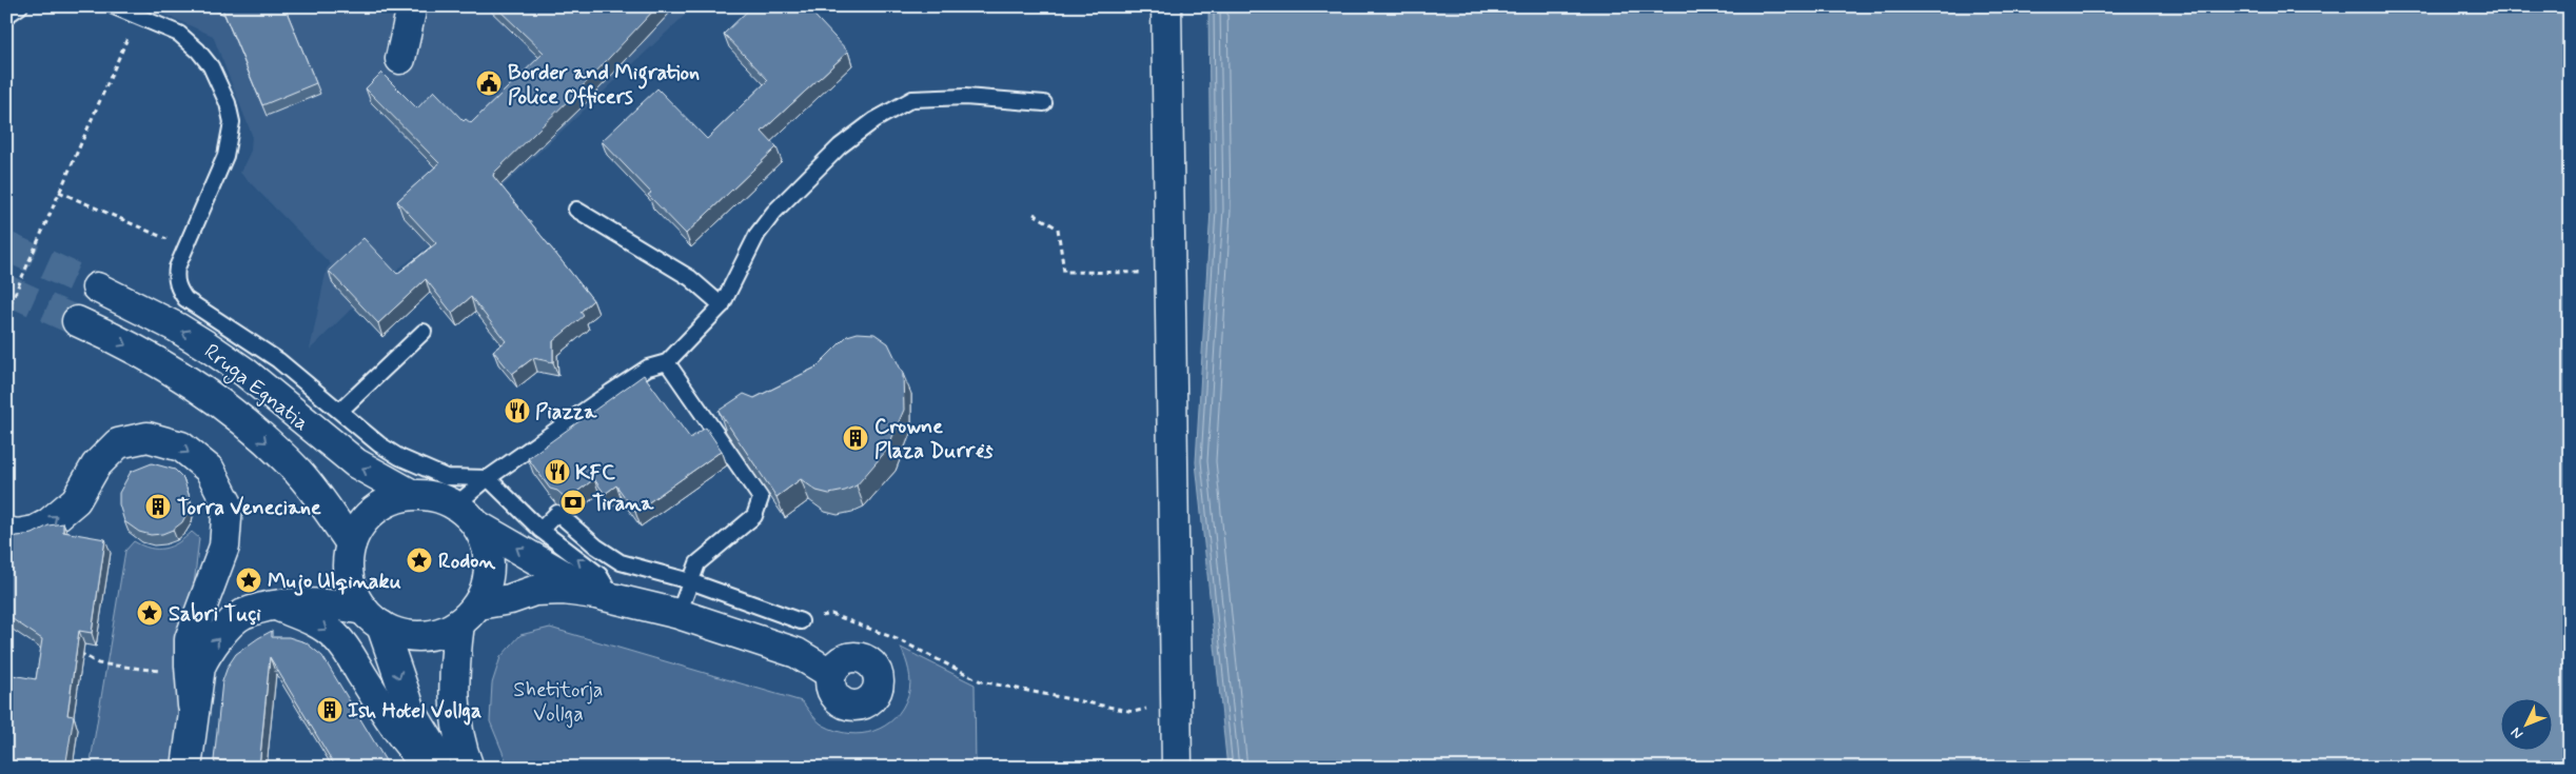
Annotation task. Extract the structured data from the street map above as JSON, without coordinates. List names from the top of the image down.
{
  "streets": {
    "main road": ["Rruga Egnatia"]
  },
  "parks": ["Shetitorja Vollga"],
  "places": {
    "public building": ["Border and Migration Police Officers"],
    "restaurant": ["Piazza", "KFC"],
    "building": ["Crowne Plaza Durrës", "Torra Veneciane", "Ish Hotel Vollga"],
    "bank": ["Tirana"],
    "place": ["Rodon", "Mujo Ulqinaku", "Sabri Tuçi"]
  },
  "north": "bottom left"
}
